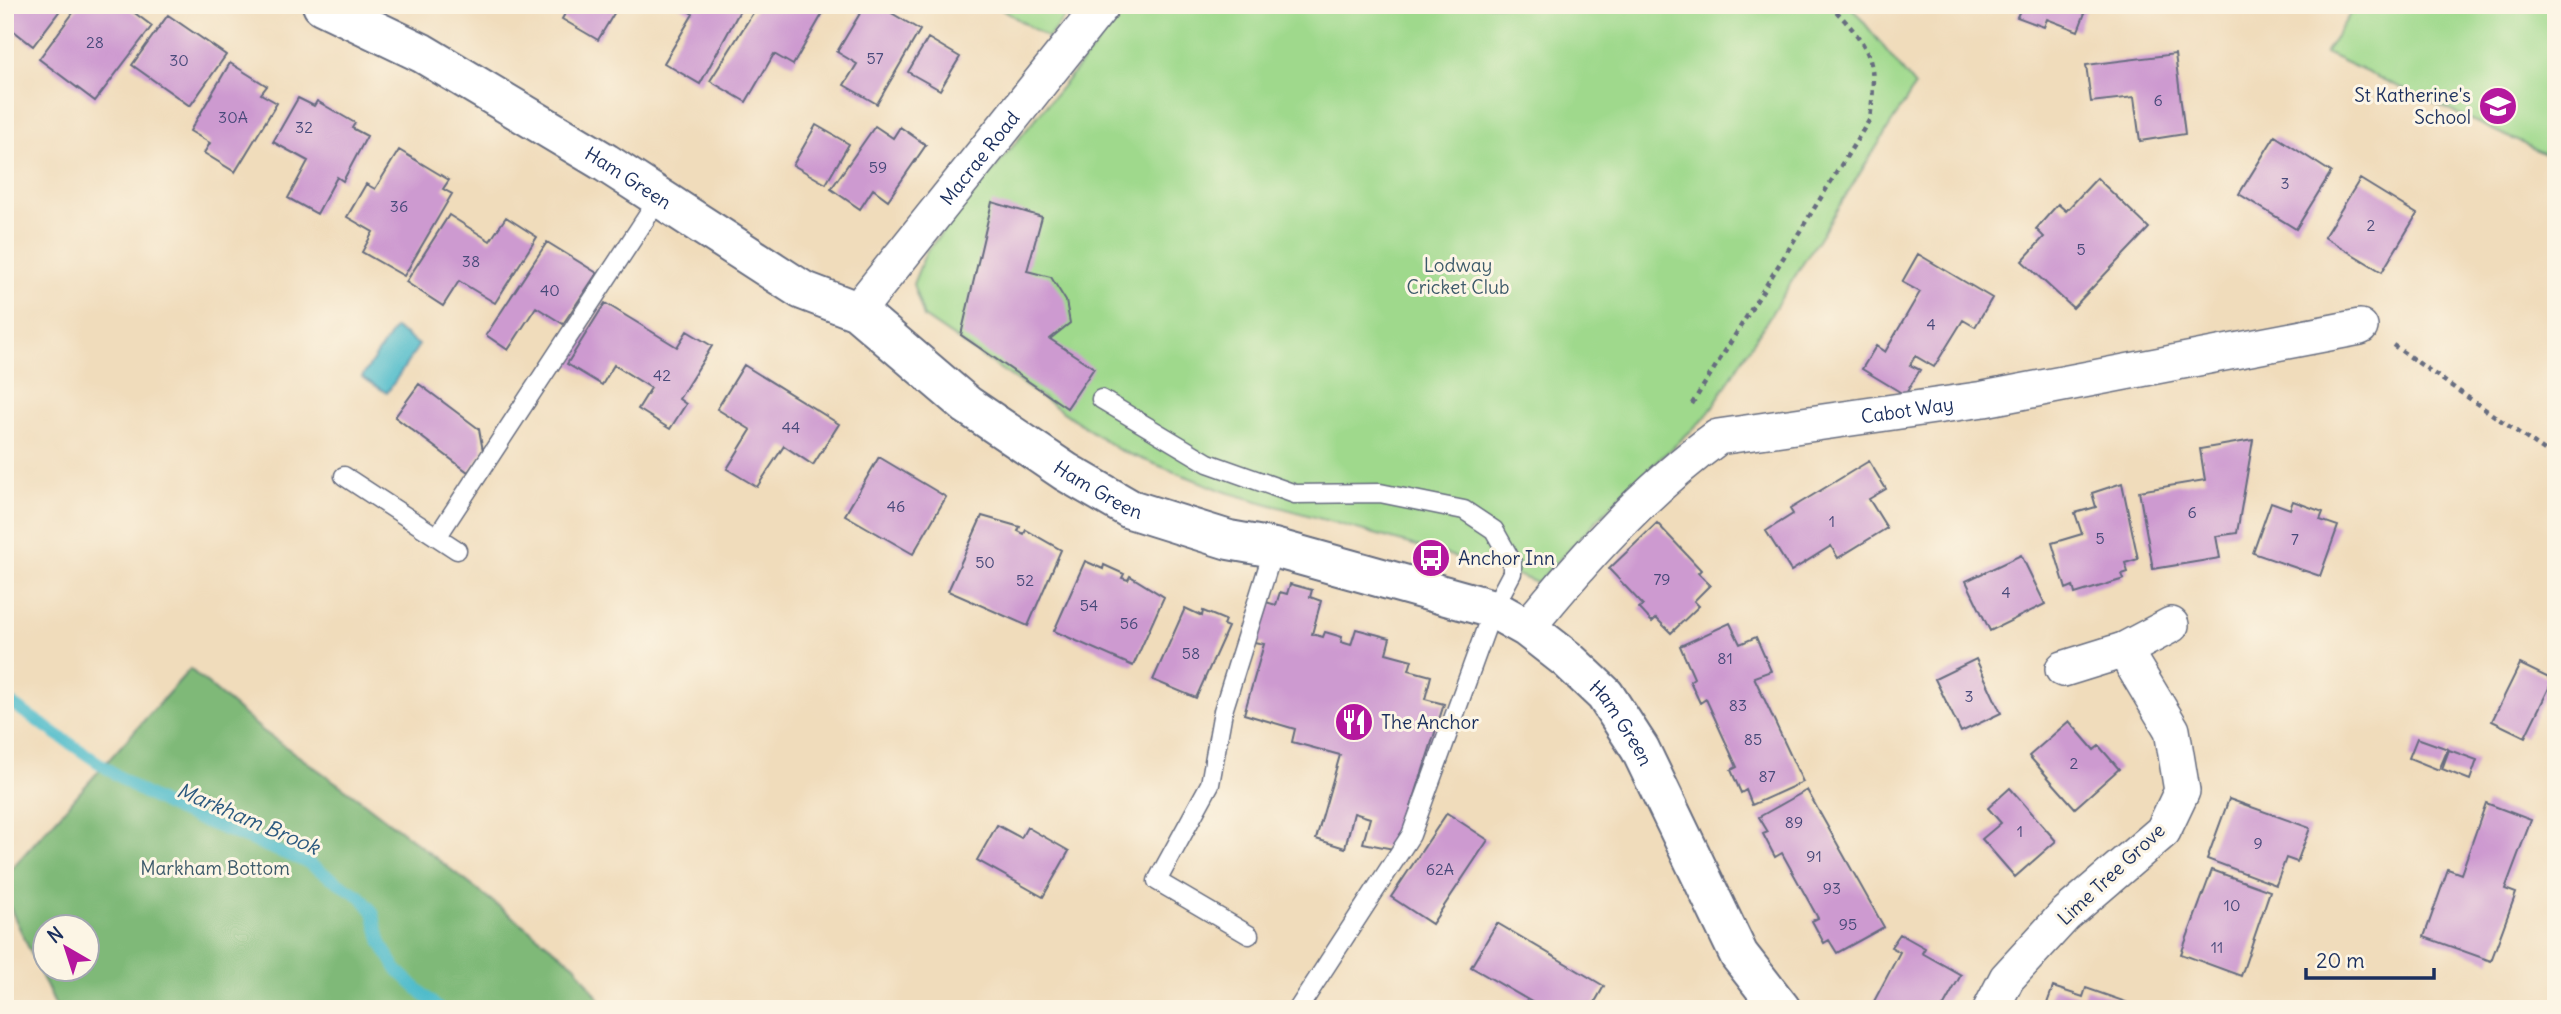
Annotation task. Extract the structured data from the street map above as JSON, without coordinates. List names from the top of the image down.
{
  "streets": {
    "street": [
      "Macrae Road",
      "Ham Green",
      "Cabot Way",
      "Lime Tree Grove"
    ]
  },
  "crossings": [
    ["Macrae Road", "Ham Green"],
    ["Ham Green", "Cabot Way"]
  ],
  "water": ["Markham Brook"],
  "parks": ["Lodway Cricket Club", "Markham Bottom"],
  "places": {
    "school or university": ["St Katherine's School"],
    "bus stop": ["Anchor Inn"],
    "restaurant": ["The Anchor"]
  },
  "house_numbers": [
    "28",
    "57",
    "30",
    "6",
    "30A",
    "32",
    "59",
    "3",
    "36",
    "2",
    "5",
    "38",
    "40",
    "4",
    "42",
    "44",
    "46",
    "6",
    "1",
    "5",
    "7",
    "50",
    "79",
    "52",
    "4",
    "54",
    "56",
    "58",
    "81",
    "3",
    "83",
    "85",
    "2",
    "87",
    "89",
    "1",
    "9",
    "91",
    "62A",
    "93",
    "10",
    "95",
    "11"
  ],
  "scale_bar": "20 m",
  "north": "top left"
}
